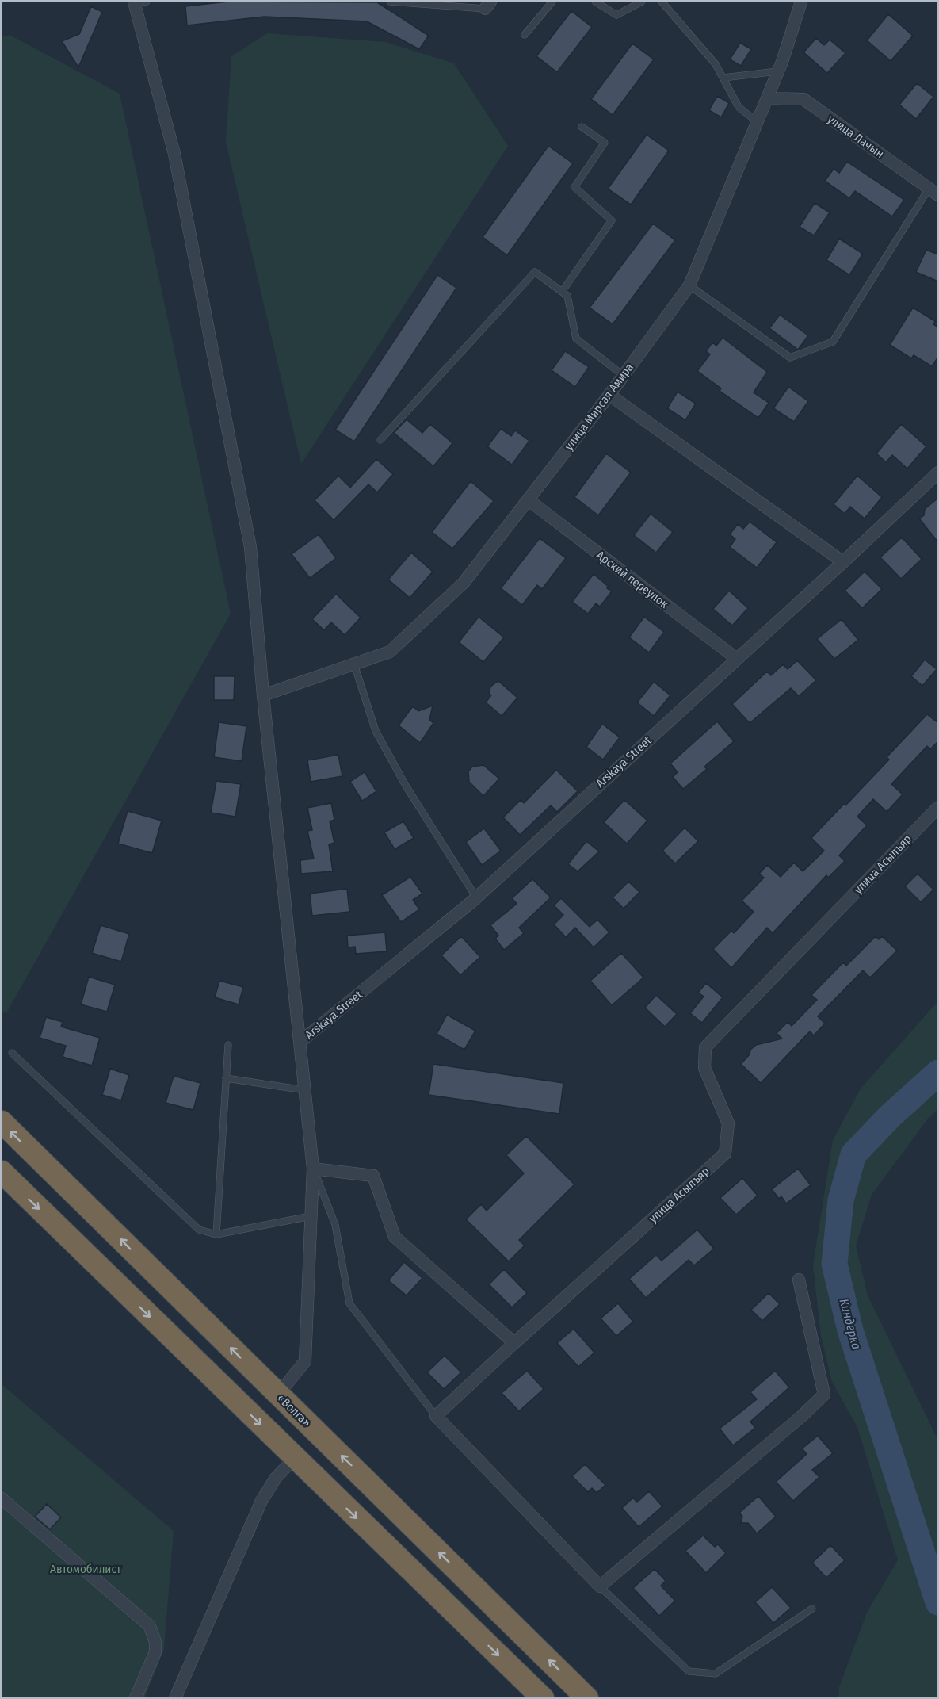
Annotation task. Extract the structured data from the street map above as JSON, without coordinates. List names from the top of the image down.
{
  "streets": {
    "highway": ["«Волга»"],
    "street": [
      "улица Лачын",
      "улица Мирсая Амира",
      "Арский переулок",
      "Arskaya Street",
      "улица Асылъяр"
    ]
  },
  "crossings": [
    ["улица Лачын", "улица Мирсая Амира"],
    ["улица Мирсая Амира", "Арский переулок"],
    ["Арский переулок", "Arskaya Street"]
  ],
  "water": ["Киндерка"],
  "parks": ["Автомобилист"]
}
